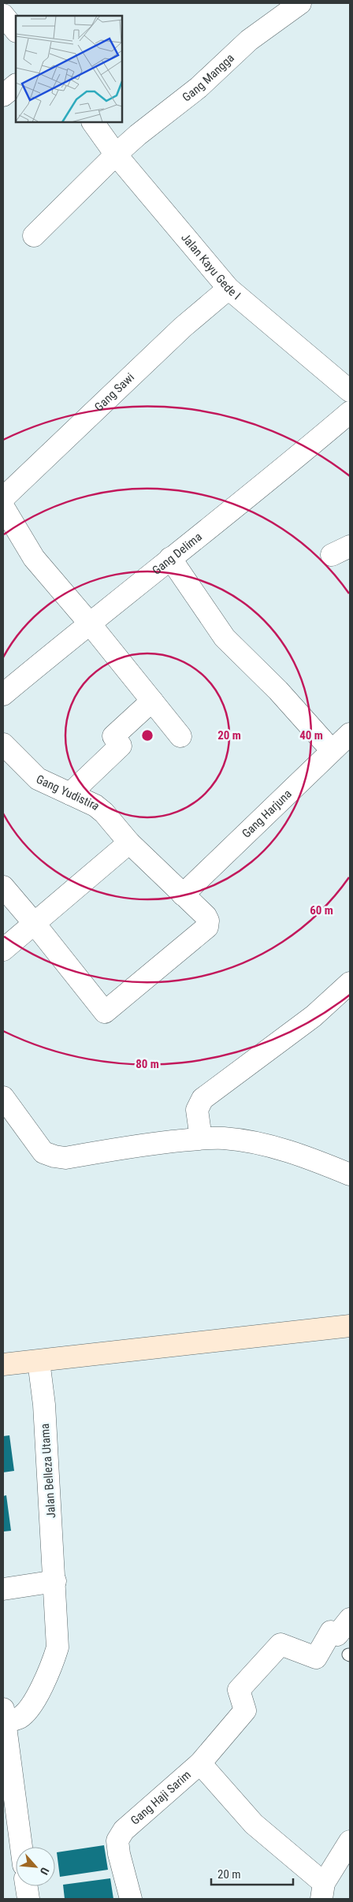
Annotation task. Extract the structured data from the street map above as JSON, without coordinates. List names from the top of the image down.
{
  "streets": {
    "street": [
      "Gang Mangga",
      "Jalan Kayu Gede I",
      "Gang Sawi",
      "Gang Delima",
      "Gang Yudistira",
      "Gang Harjuna",
      "Jalan Belleza Utama",
      "Gang Haji Sarim"
    ]
  },
  "crossings": [
    ["Gang Mangga", "Jalan Kayu Gede I"],
    ["Jalan Kayu Gede I", "Gang Sawi"],
    ["Gang Yudistira", "Gang Harjuna"]
  ],
  "scale_bar": "20 m",
  "north": "bottom right",
  "rings": [
    "20 m",
    "40 m",
    "60 m",
    "80 m"
  ]
}
